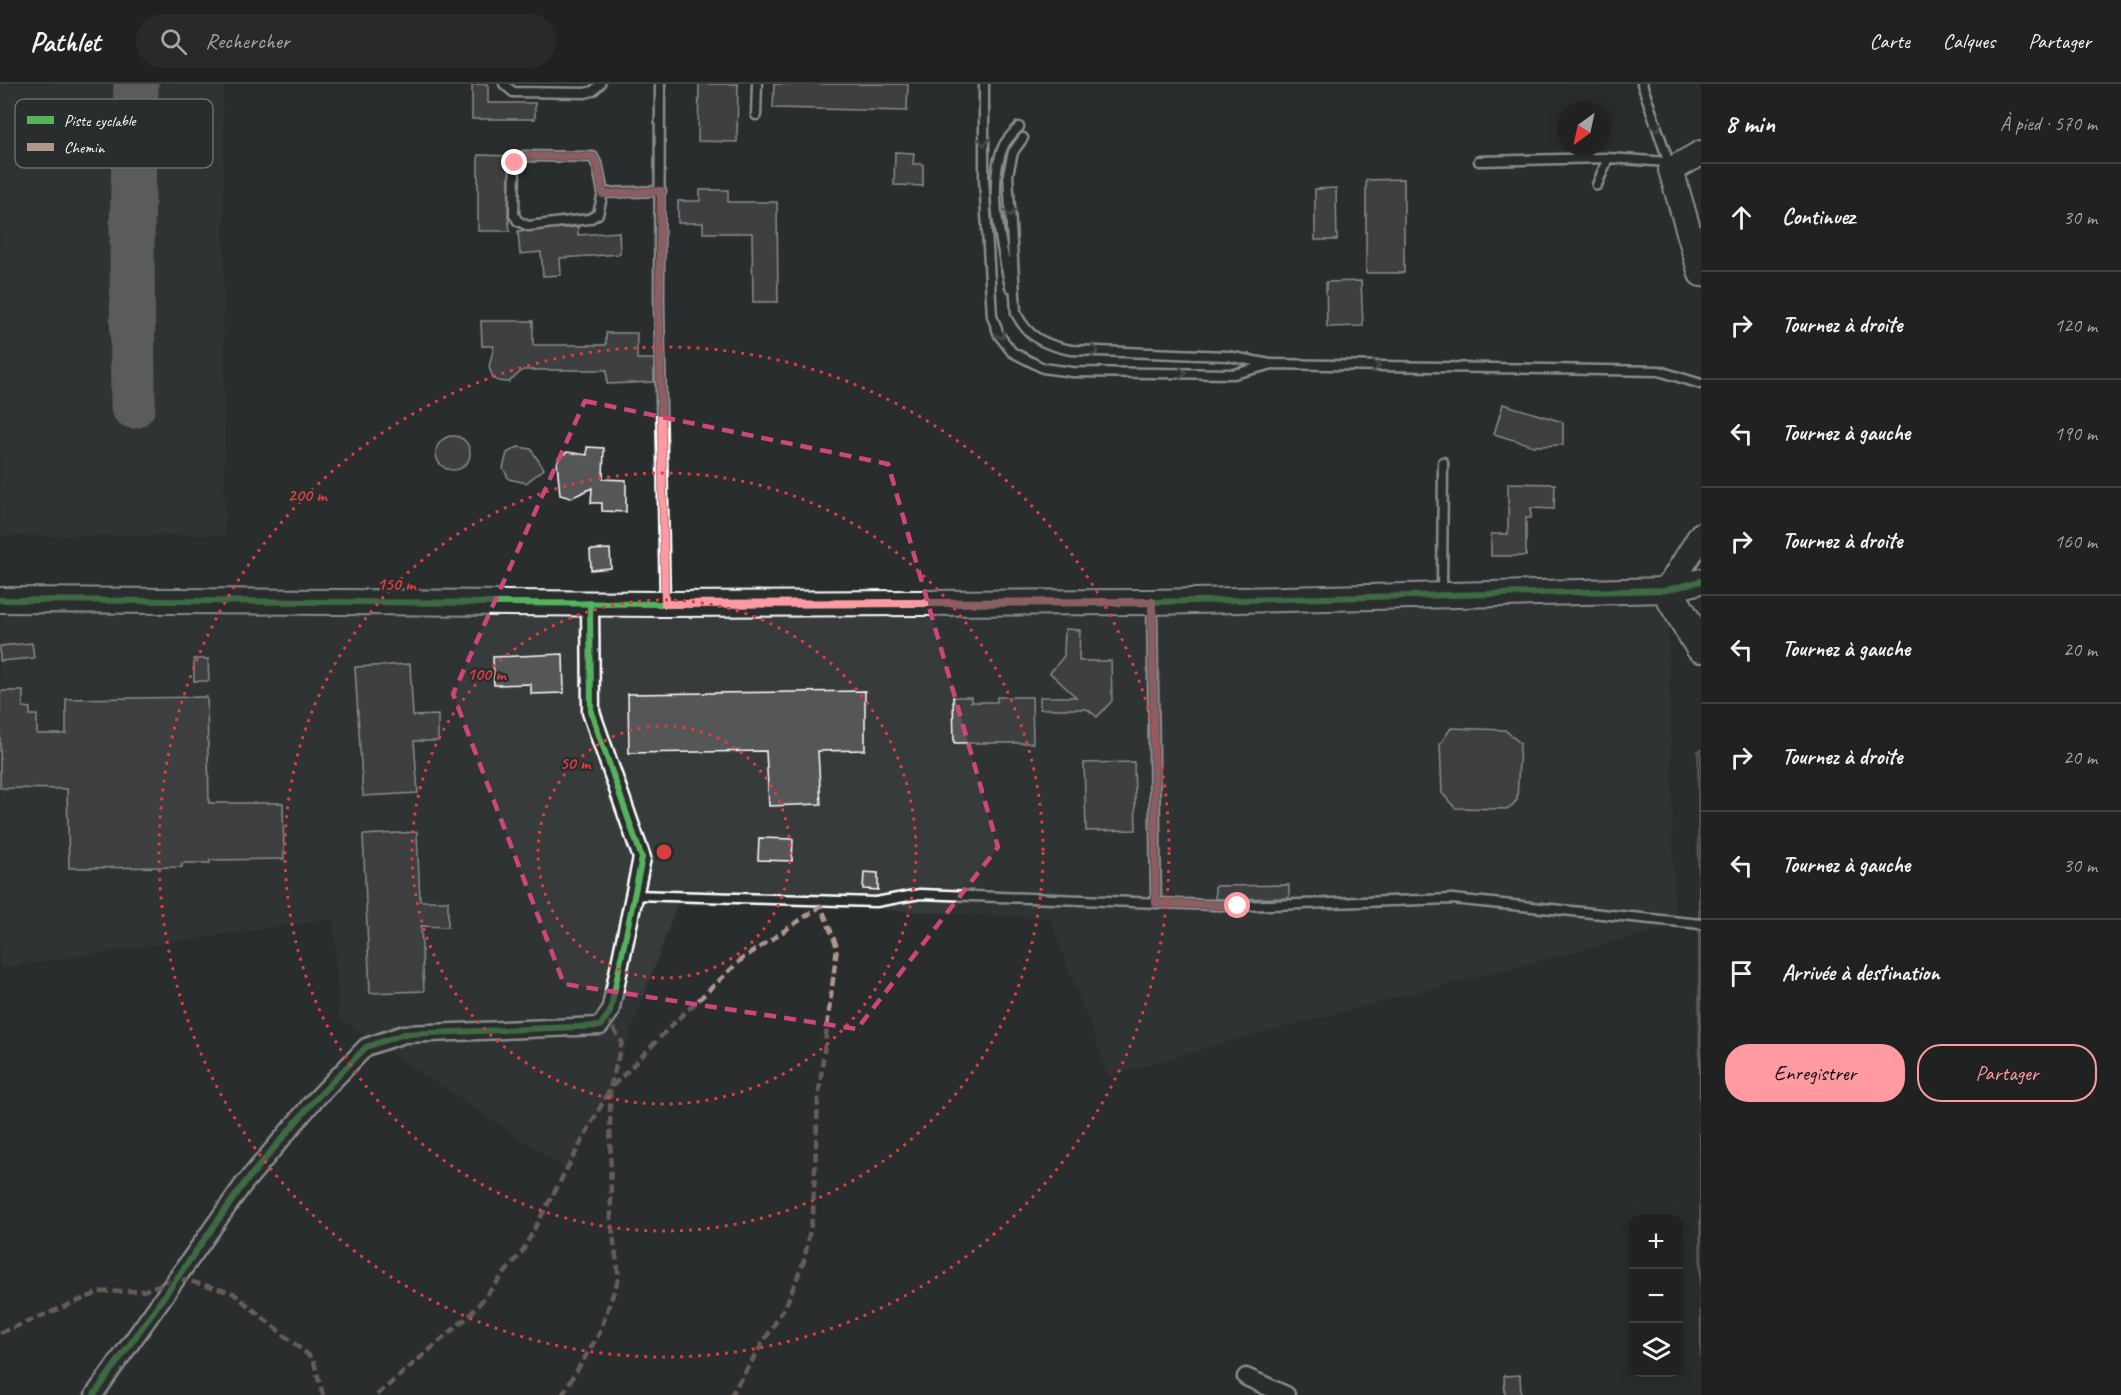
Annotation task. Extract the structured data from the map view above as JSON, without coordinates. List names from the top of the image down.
{
  "legend": ["Piste cyclable", "Chemin"],
  "north": "bottom left",
  "page": {
    "header": "Pathlet",
    "search": "Rechercher",
    "nav": ["Carte", "Calques", "Partager"],
    "heading": ["8 min", "À pied · 570 m"],
    "list": [
      ["Continuez", "30 m"],
      ["Tournez à droite", "120 m"],
      ["Tournez à gauche", "190 m"],
      ["Tournez à droite", "160 m"],
      ["Tournez à gauche", "20 m"],
      ["Tournez à droite", "20 m"],
      ["Tournez à gauche", "30 m"],
      "Arrivée à destination"
    ],
    "buttons": ["Enregistrer", "Partager"],
    "map_buttons": ["+", "−"]
  },
  "rings": [
    "200 m",
    "150 m",
    "100 m",
    "50 m"
  ]
}
